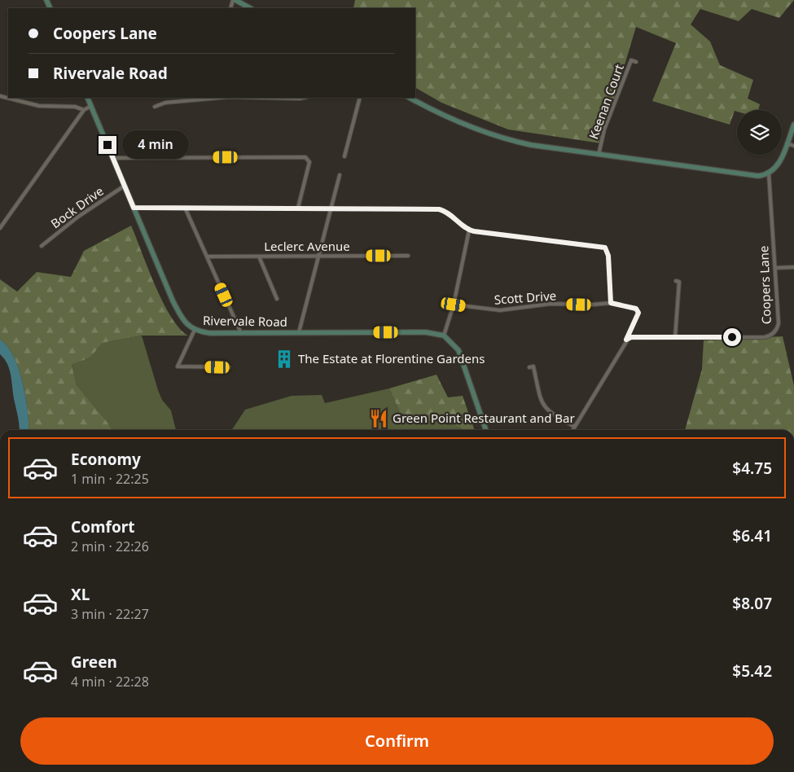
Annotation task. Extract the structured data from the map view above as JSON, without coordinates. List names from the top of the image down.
{
  "streets": {
    "street": [
      "Keenan Court",
      "Bock Drive",
      "Leclerc Avenue",
      "Coopers Lane",
      "Scott Drive",
      "Rivervale Road"
    ]
  },
  "crossings": [
    ["Bock Drive", "Rivervale Road"],
    ["Coopers Lane", "Scott Drive"]
  ],
  "places": {
    "building": ["The Estate at Florentine Gardens"],
    "restaurant": ["Green Point Restaurant and Bar"]
  },
  "page": {
    "banner": ["Coopers Lane", "Rivervale Road"],
    "bubble": "4 min",
    "list": [
      {
        "name": "Economy",
        "note": "1 min · 22:25",
        "value": "$4.75"
      },
      {
        "name": "Comfort",
        "note": "2 min · 22:26",
        "value": "$6.41"
      },
      {
        "name": "XL",
        "note": "3 min · 22:27",
        "value": "$8.07"
      },
      {
        "name": "Green",
        "note": "4 min · 22:28",
        "value": "$5.42"
      }
    ],
    "buttons": "Confirm"
  }
}
